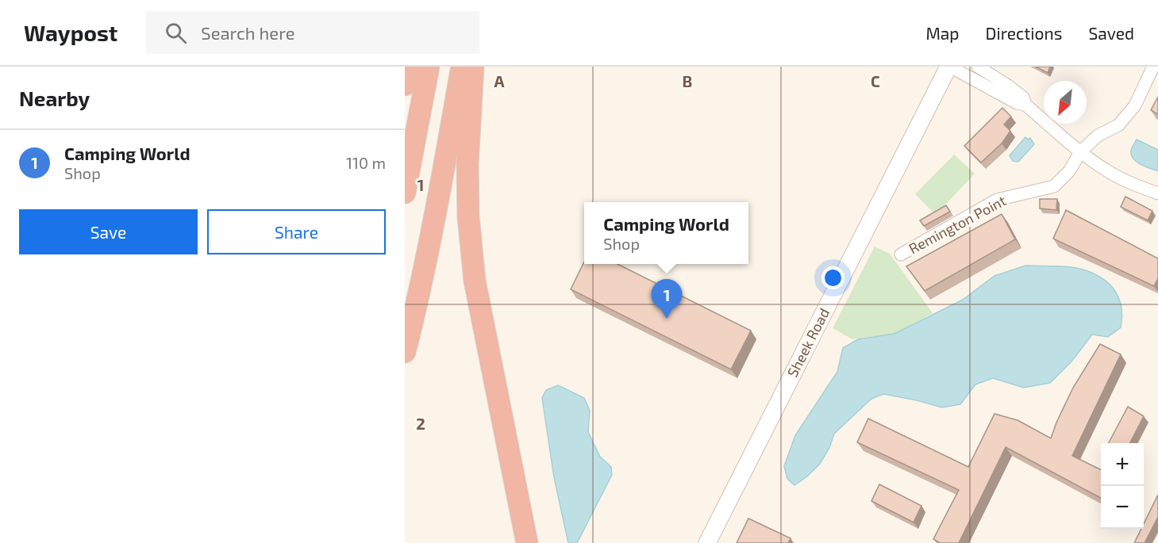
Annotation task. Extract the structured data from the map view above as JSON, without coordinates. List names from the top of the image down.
{
  "streets": {
    "street": ["Remington Point", "Sheek Road"]
  },
  "north": "bottom left",
  "page": {
    "header": "Waypost",
    "search": "Search here",
    "nav": ["Map", "Directions", "Saved"],
    "heading": "Nearby",
    "list": [
      {
        "mark": "1",
        "name": "Camping World",
        "note": "Shop",
        "value": "110 m"
      }
    ],
    "buttons": ["Save", "Share"],
    "popup": ["Camping World", "Shop"],
    "pins": "1",
    "map_buttons": ["+", "−"]
  },
  "grid": {
    "columns": ["A", "B", "C"],
    "rows": ["1", "2"]
  }
}
